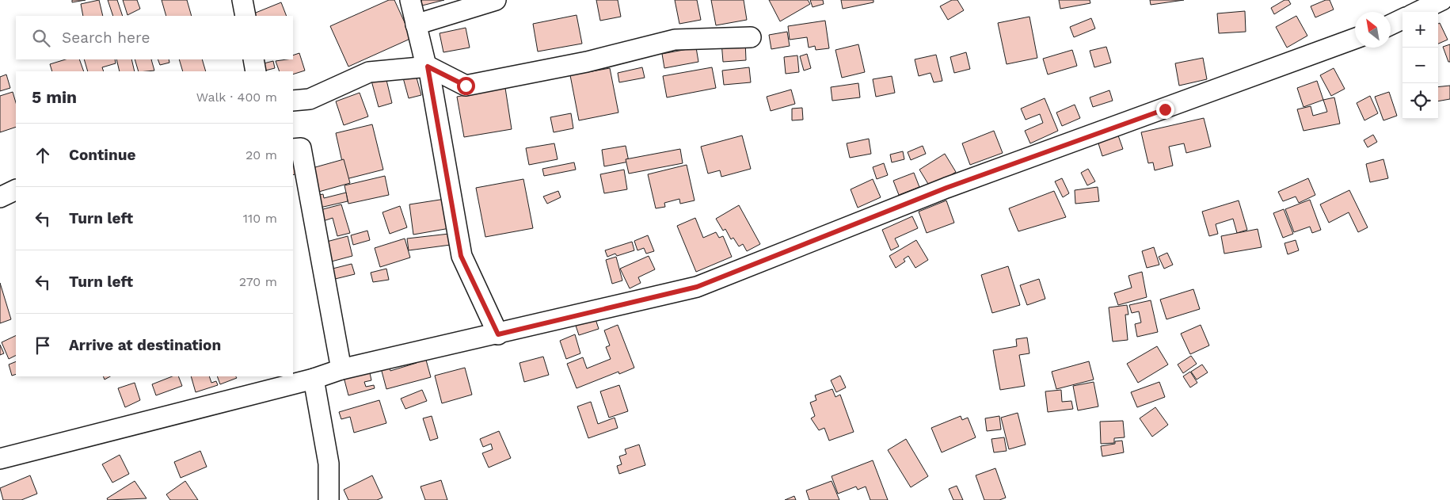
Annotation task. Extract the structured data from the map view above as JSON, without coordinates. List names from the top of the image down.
{
  "north": "top left",
  "page": {
    "map_buttons": ["+", "−"],
    "search": "Search here",
    "heading": ["5 min", "Walk · 400 m"],
    "list": [
      ["Continue", "20 m"],
      ["Turn left", "110 m"],
      ["Turn left", "270 m"],
      "Arrive at destination"
    ]
  }
}
